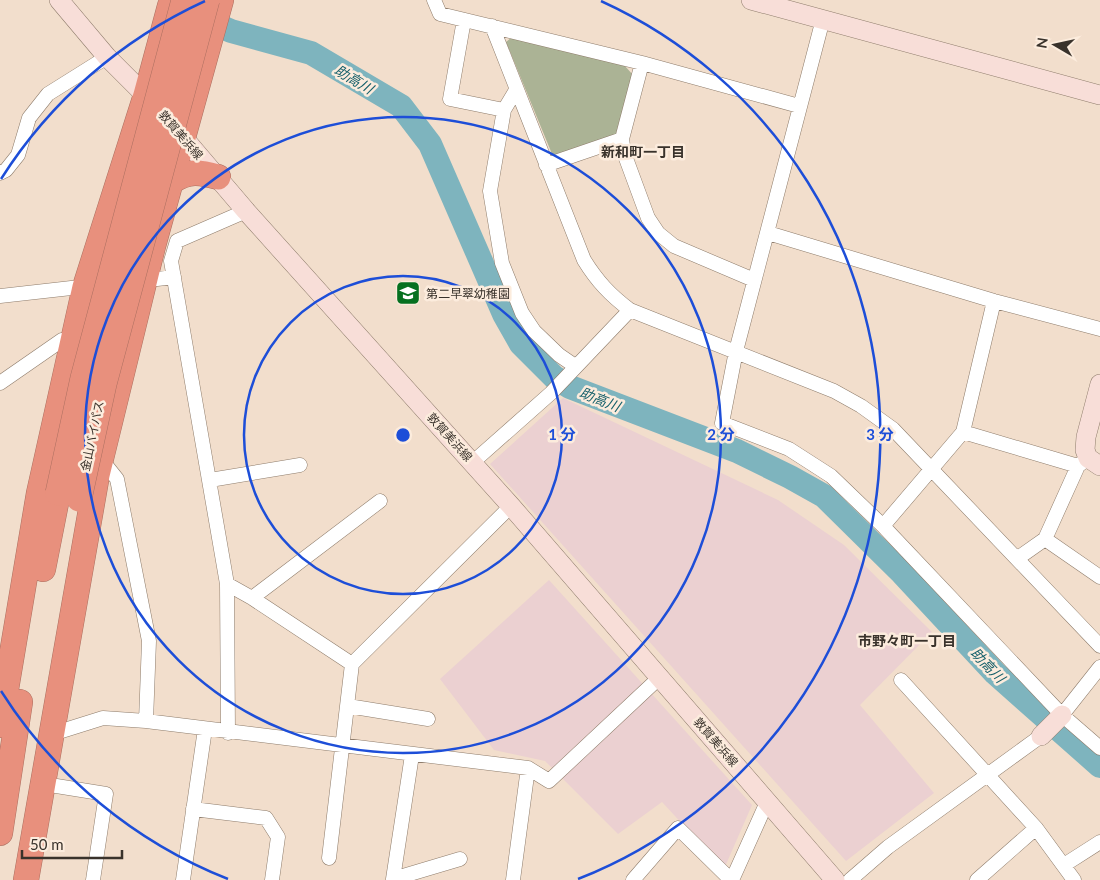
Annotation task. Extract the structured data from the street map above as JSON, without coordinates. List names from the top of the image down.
{
  "streets": {
    "highway": ["金山バイパス"],
    "main road": ["敦賀美浜線"]
  },
  "districts": ["新和町一丁目", "市野々町一丁目"],
  "water": ["助高川"],
  "places": {
    "school or university": ["第二早翠幼稚園"]
  },
  "scale_bar": "50 m",
  "north": "left",
  "rings": ["1 分", "2 分", "3 分"]
}
